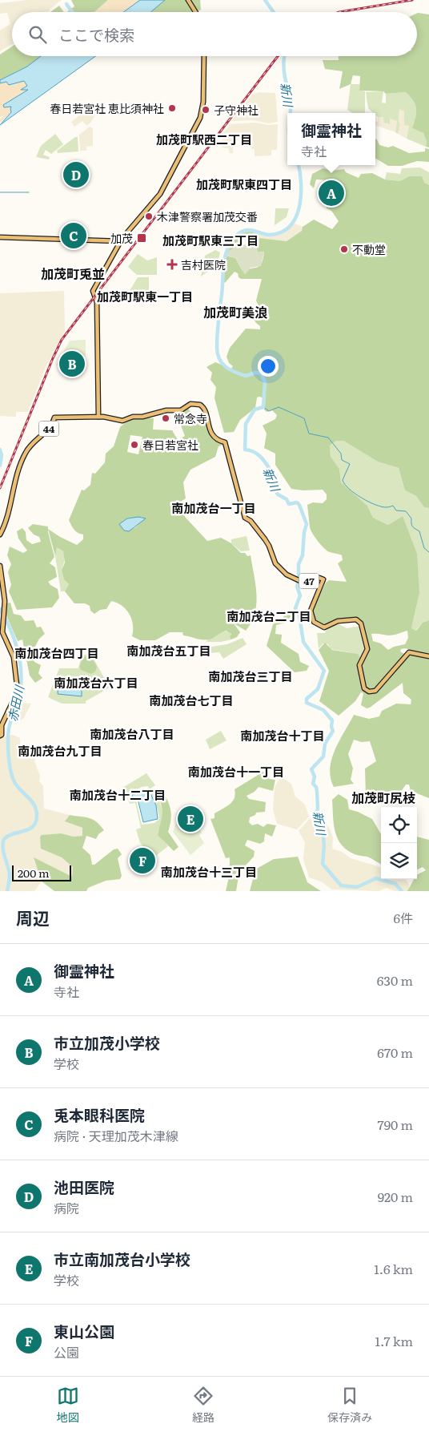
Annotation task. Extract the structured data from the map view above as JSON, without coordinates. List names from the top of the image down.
{
  "streets": {
    "main road": ["44", "47"]
  },
  "crossings": [
    ["44", "47"]
  ],
  "districts": [
    "加茂町駅西二丁目",
    "加茂町駅東四丁目",
    "加茂町駅東三丁目",
    "加茂町兎並",
    "加茂町駅東一丁目",
    "加茂町美浪",
    "南加茂台一丁目",
    "南加茂台二丁目",
    "南加茂台五丁目",
    "南加茂台四丁目",
    "南加茂台三丁目",
    "南加茂台六丁目",
    "南加茂台七丁目",
    "南加茂台八丁目",
    "南加茂台十丁目",
    "南加茂台九丁目",
    "南加茂台十一丁目",
    "南加茂台十二丁目",
    "加茂町尻枝",
    "南加茂台十三丁目"
  ],
  "water": ["新川", "赤田川"],
  "places": {
    "other": [
      "春日若宮社 恵比須神社",
      "子守神社",
      "木津警察署加茂交番",
      "不動堂",
      "常念寺",
      "春日若宮社"
    ],
    "transit": ["加茂"],
    "health": ["吉村医院"]
  },
  "scale_bar": "200 m",
  "page": {
    "search": "ここで検索",
    "popup": ["御霊神社", "寺社"],
    "pins": [
      "D",
      "A",
      "C",
      "B",
      "E",
      "F"
    ],
    "scale": "200 m",
    "heading": ["周辺", "6件"],
    "list": [
      {
        "mark": "A",
        "name": "御霊神社",
        "note": "寺社",
        "value": "630 m"
      },
      {
        "mark": "B",
        "name": "市立加茂小学校",
        "note": "学校",
        "value": "670 m"
      },
      {
        "mark": "C",
        "name": "兎本眼科医院",
        "note": "病院 · 天理加茂木津線",
        "value": "790 m"
      },
      {
        "mark": "D",
        "name": "池田医院",
        "note": "病院",
        "value": "920 m"
      },
      {
        "mark": "E",
        "name": "市立南加茂台小学校",
        "note": "学校",
        "value": "1.6 km"
      },
      {
        "mark": "F",
        "name": "東山公園",
        "note": "公園",
        "value": "1.7 km"
      }
    ],
    "nav": ["地図", "経路", "保存済み"]
  }
}
